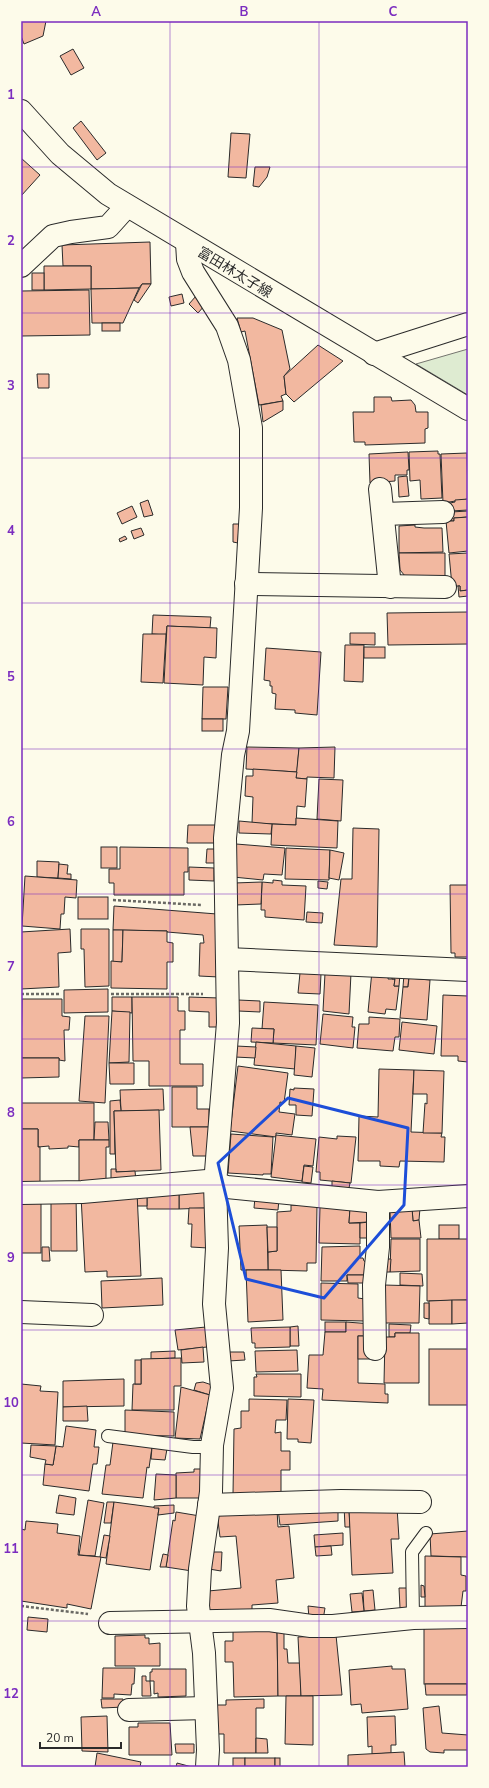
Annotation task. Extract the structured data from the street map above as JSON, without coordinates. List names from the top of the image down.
{
  "streets": {
    "street": ["富田林太子線"]
  },
  "scale_bar": "20 m",
  "grid": {
    "columns": ["A", "B", "C"],
    "rows": [
      "1",
      "2",
      "3",
      "4",
      "5",
      "6",
      "7",
      "8",
      "9",
      "10",
      "11",
      "12"
    ]
  }
}
